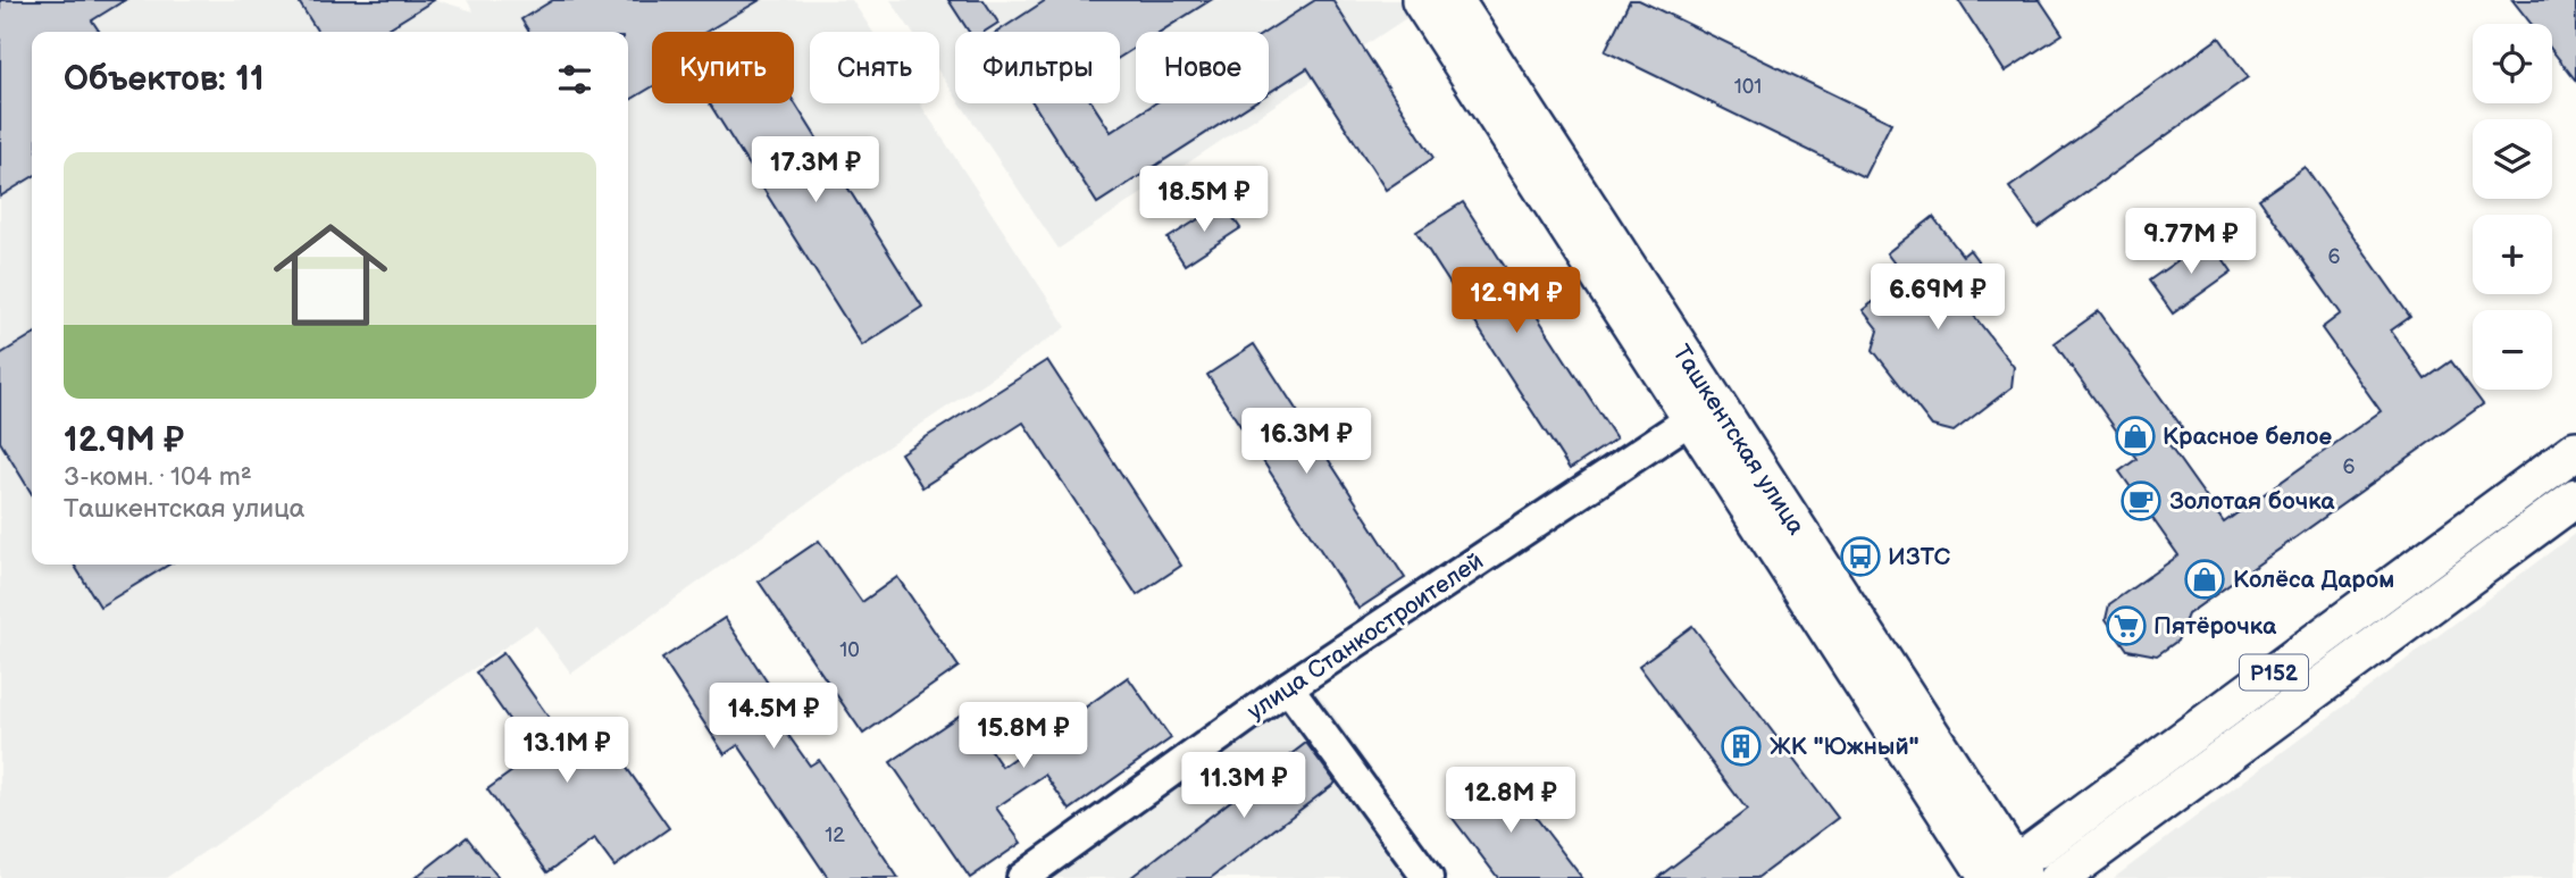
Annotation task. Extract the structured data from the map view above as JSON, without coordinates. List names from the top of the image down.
{
  "streets": {
    "main road": ["Ташкентская улица", "Р152"],
    "street": ["улица Станкостроителей"]
  },
  "crossings": [
    ["Ташкентская улица", "улица Станкостроителей"],
    ["Ташкентская улица", "Р152"]
  ],
  "places": {
    "shop": ["Красное белое", "Колёса Даром"],
    "cafe": ["Золотая бочка"],
    "bus stop": ["ИЗТС"],
    "supermarket": ["Пятёрочка"],
    "building": ["ЖК \"Южный\""]
  },
  "house_numbers": [
    "101",
    "6",
    "6",
    "10",
    "12"
  ],
  "page": {
    "map_buttons": ["+", "−"],
    "chip": [
      "Купить",
      "Снять",
      "Фильтры",
      "Новое"
    ],
    "heading": "Объектов: 11",
    "list": [
      {
        "name": "12.9M ₽",
        "note": "3-комн. · 104 m² · Ташкентская улица"
      }
    ],
    "price": [
      "17.3M ₽",
      "18.5M ₽",
      "9.77M ₽",
      "6.69M ₽",
      "12.9M ₽",
      "16.3M ₽",
      "14.5M ₽",
      "15.8M ₽",
      "13.1M ₽",
      "11.3M ₽",
      "12.8M ₽"
    ]
  }
}
